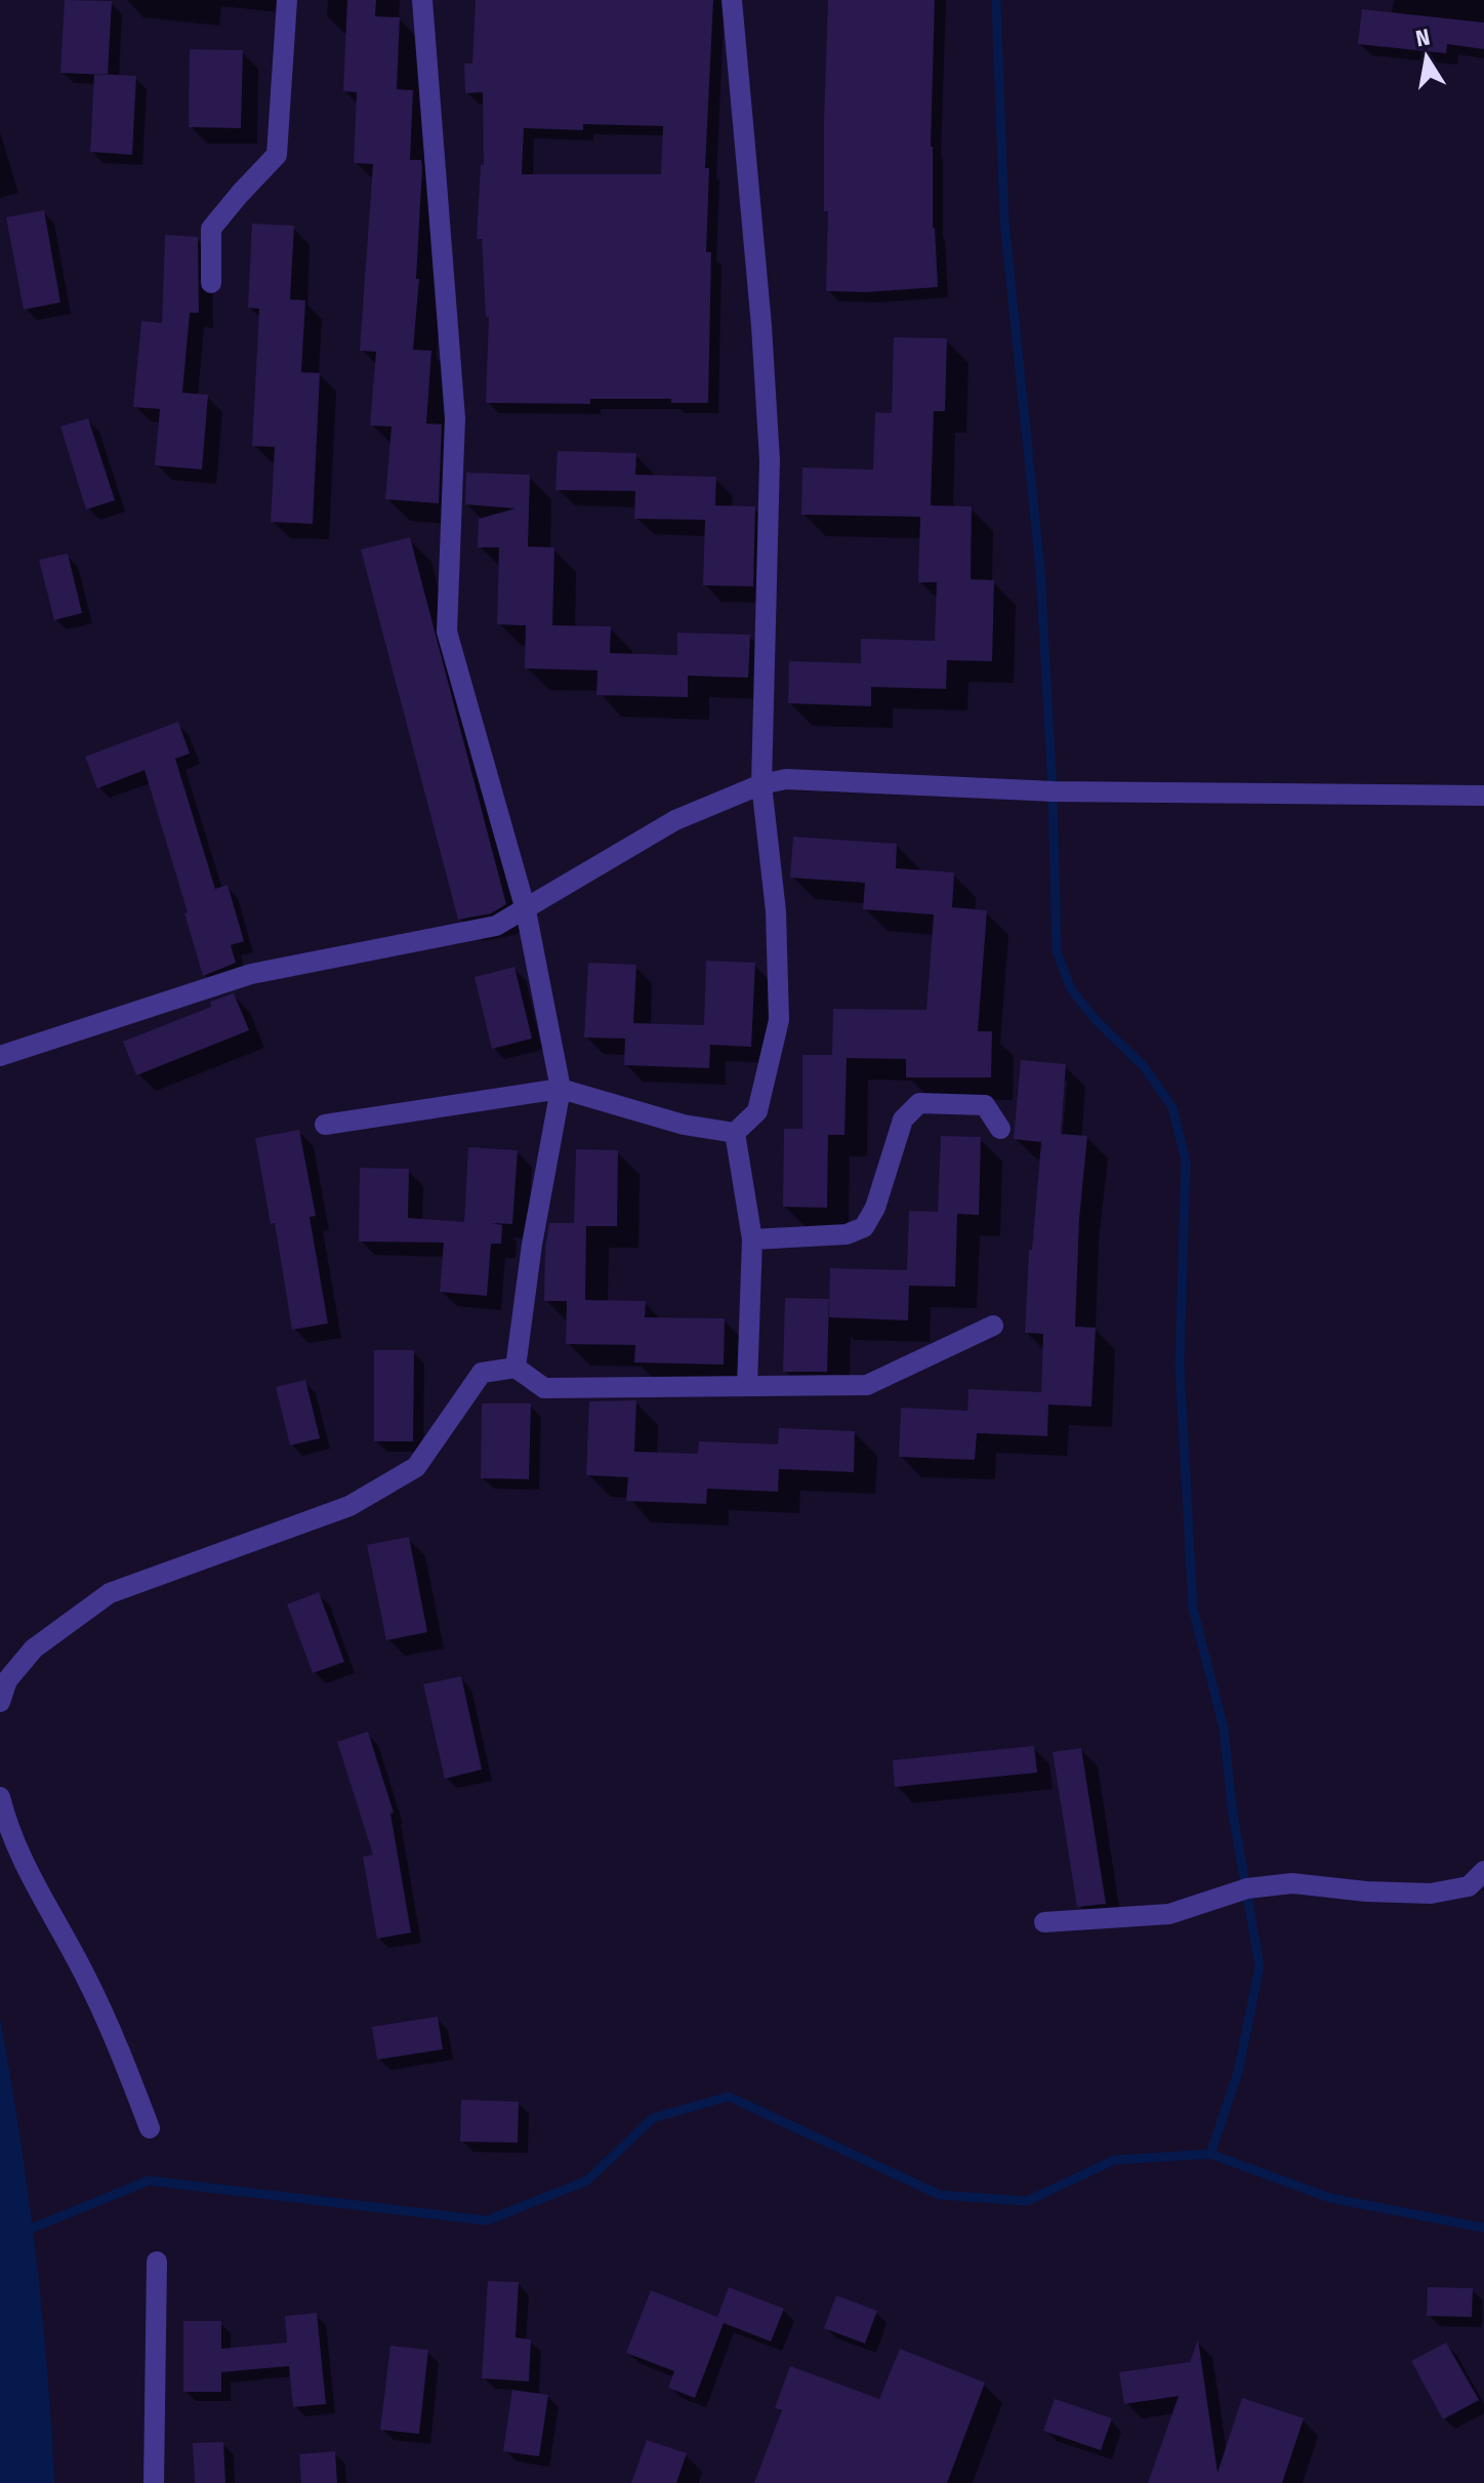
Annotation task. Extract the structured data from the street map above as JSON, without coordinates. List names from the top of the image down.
{
  "north": "top"
}
